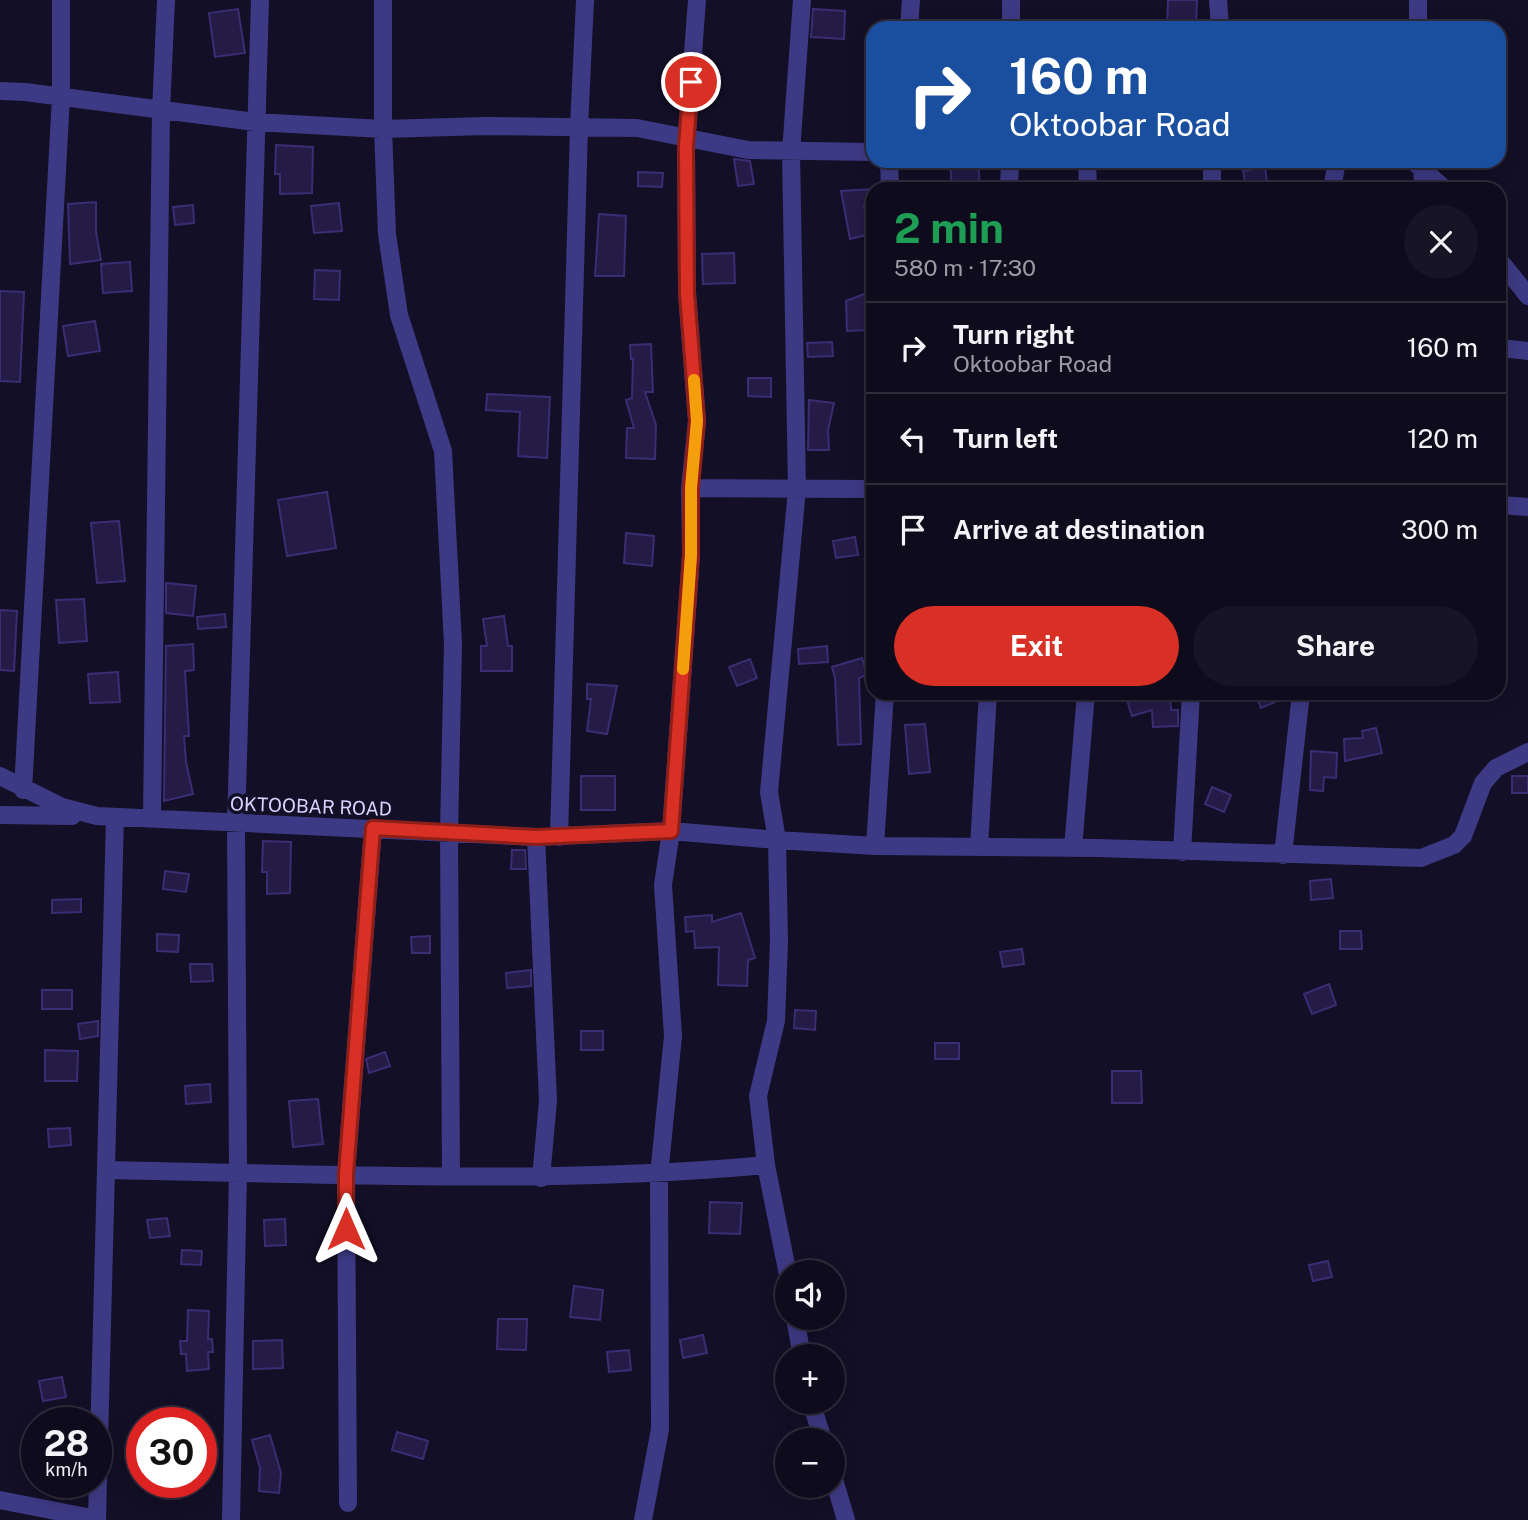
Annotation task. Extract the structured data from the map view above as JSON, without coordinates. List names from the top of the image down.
{
  "streets": {
    "street": ["OKTOOBAR ROAD"]
  },
  "page": {
    "turn": ["160 m", "Oktoobar Road"],
    "heading": ["2 min", "580 m · 17:30"],
    "list": [
      {
        "name": "Turn right",
        "note": "Oktoobar Road",
        "value": "160 m"
      },
      {
        "name": "Turn left",
        "value": "120 m"
      },
      {
        "name": "Arrive at destination",
        "value": "300 m"
      }
    ],
    "buttons": ["Exit", "Share"],
    "map_buttons": ["+", "−"],
    "speed": "28 km/h",
    "limit": "30"
  }
}
